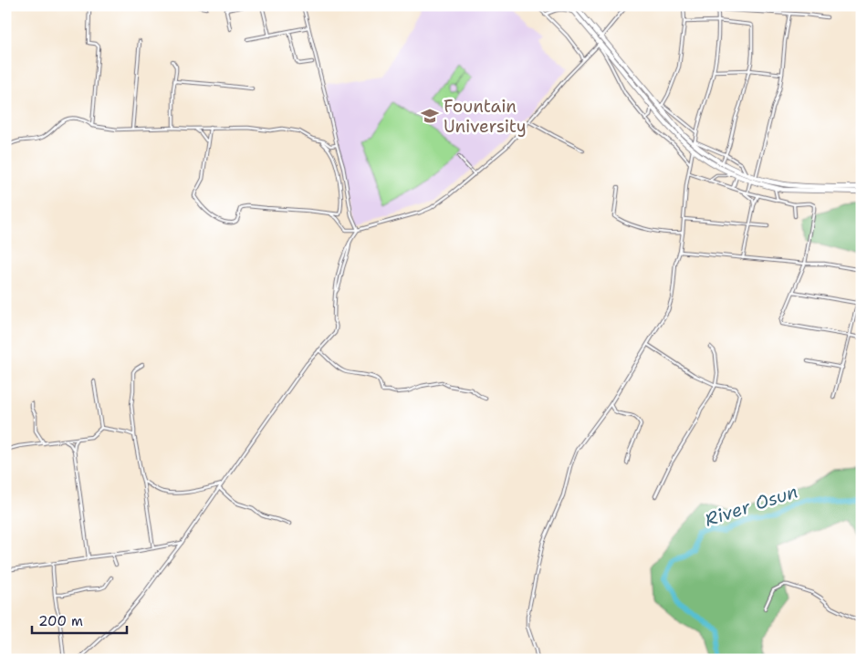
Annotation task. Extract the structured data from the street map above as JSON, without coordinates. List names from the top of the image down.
{
  "water": ["River Osun"],
  "places": {
    "school or university": ["Fountain University"]
  },
  "scale_bar": "200 m"
}
